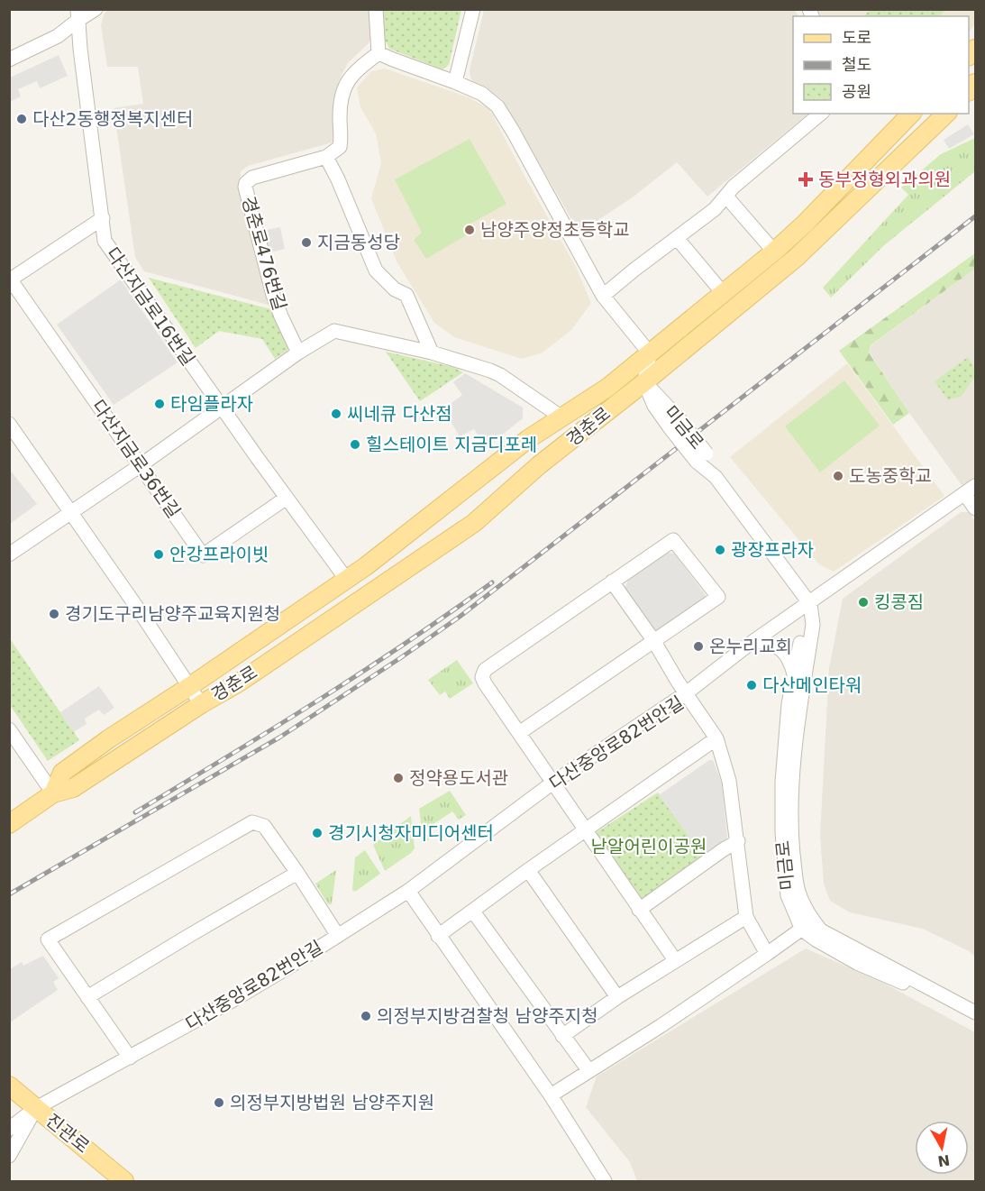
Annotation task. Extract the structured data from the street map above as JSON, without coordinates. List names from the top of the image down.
{
  "streets": {
    "main road": ["경춘로", "진관로"],
    "street": [
      "경춘로476번길",
      "다산지금로16번길",
      "미금로",
      "다산지금로36번길",
      "다산중앙로82번안길"
    ]
  },
  "crossings": [
    ["다산지금로16번길", "경춘로"],
    ["다산지금로16번길", "다산지금로36번길"],
    ["경춘로", "미금로"],
    ["다산중앙로82번안길", "진관로"]
  ],
  "parks": ["낟알어린이공원"],
  "places": {
    "other": [
      "다산2동행정복지센터",
      "남양주양정초등학교",
      "지금동성당",
      "타임플라자",
      "씨네큐 다산점",
      "힐스테이트 지금디포레",
      "도농중학교",
      "광장프라자",
      "안강프라이빗",
      "킹콩짐",
      "경기도구리남양주교육지원청",
      "온누리교회",
      "다산메인타워",
      "정약용도서관",
      "경기시청자미디어센터",
      "의정부지방검찰청 남양주지청",
      "의정부지방법원 남양주지원"
    ],
    "health": ["동부정형외과의원"]
  },
  "legend": ["도로", "철도", "공원"],
  "north": "bottom"
}
